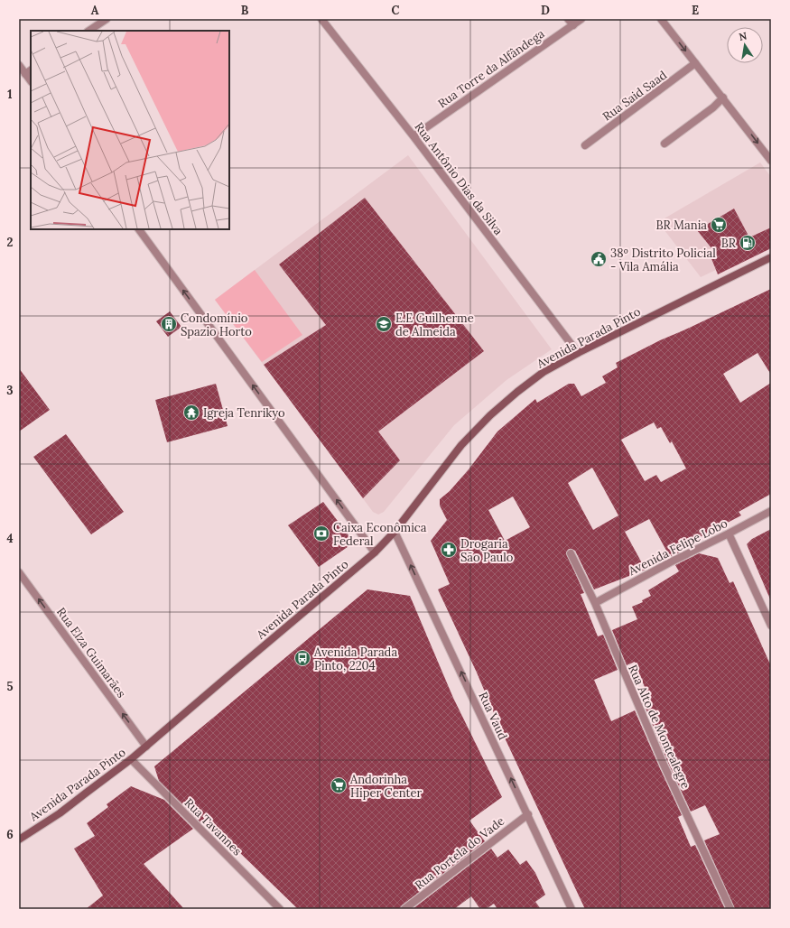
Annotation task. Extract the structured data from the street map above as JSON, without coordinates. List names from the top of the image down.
{
  "streets": {
    "main road": ["Avenida Parada Pinto"],
    "street": [
      "Rua Torre da Alfândega",
      "Rua Said Saad",
      "Rua Antônio Dias da Silva",
      "Avenida Felipe Lobo",
      "Rua Elza Guimarães",
      "Rua Vaud",
      "Rua Alto de Montealegre",
      "Rua Tavannes",
      "Rua Portela do Vade"
    ]
  },
  "crossings": [
    ["Rua Torre da Alfândega", "Rua Antônio Dias da Silva"],
    ["Rua Antônio Dias da Silva", "Avenida Parada Pinto"],
    ["Avenida Parada Pinto", "Rua Elza Guimarães"],
    ["Avenida Parada Pinto", "Rua Vaud"],
    ["Avenida Parada Pinto", "Rua Tavannes"],
    ["Avenida Felipe Lobo", "Rua Alto de Montealegre"],
    ["Rua Vaud", "Rua Portela do Vade"]
  ],
  "one_way": ["Rua Elza Guimarães", "Rua Vaud"],
  "places": {
    "supermarket": ["BR Mania", "Andorinha Hiper Center"],
    "fuel station": ["BR"],
    "public building": ["38º Distrito Policial - Vila Amália"],
    "building": ["Condomínio Spazio Horto"],
    "school or university": ["E.E Guilherme de Almeida"],
    "temple": ["Igreja Tenrikyo"],
    "bank": ["Caixa Econômica Federal"],
    "pharmacy": ["Drogaria São Paulo"],
    "bus stop": ["Avenida Parada Pinto, 2204"]
  },
  "north": "top",
  "grid": {
    "columns": [
      "A",
      "B",
      "C",
      "D",
      "E"
    ],
    "rows": [
      "1",
      "2",
      "3",
      "4",
      "5",
      "6"
    ]
  }
}
